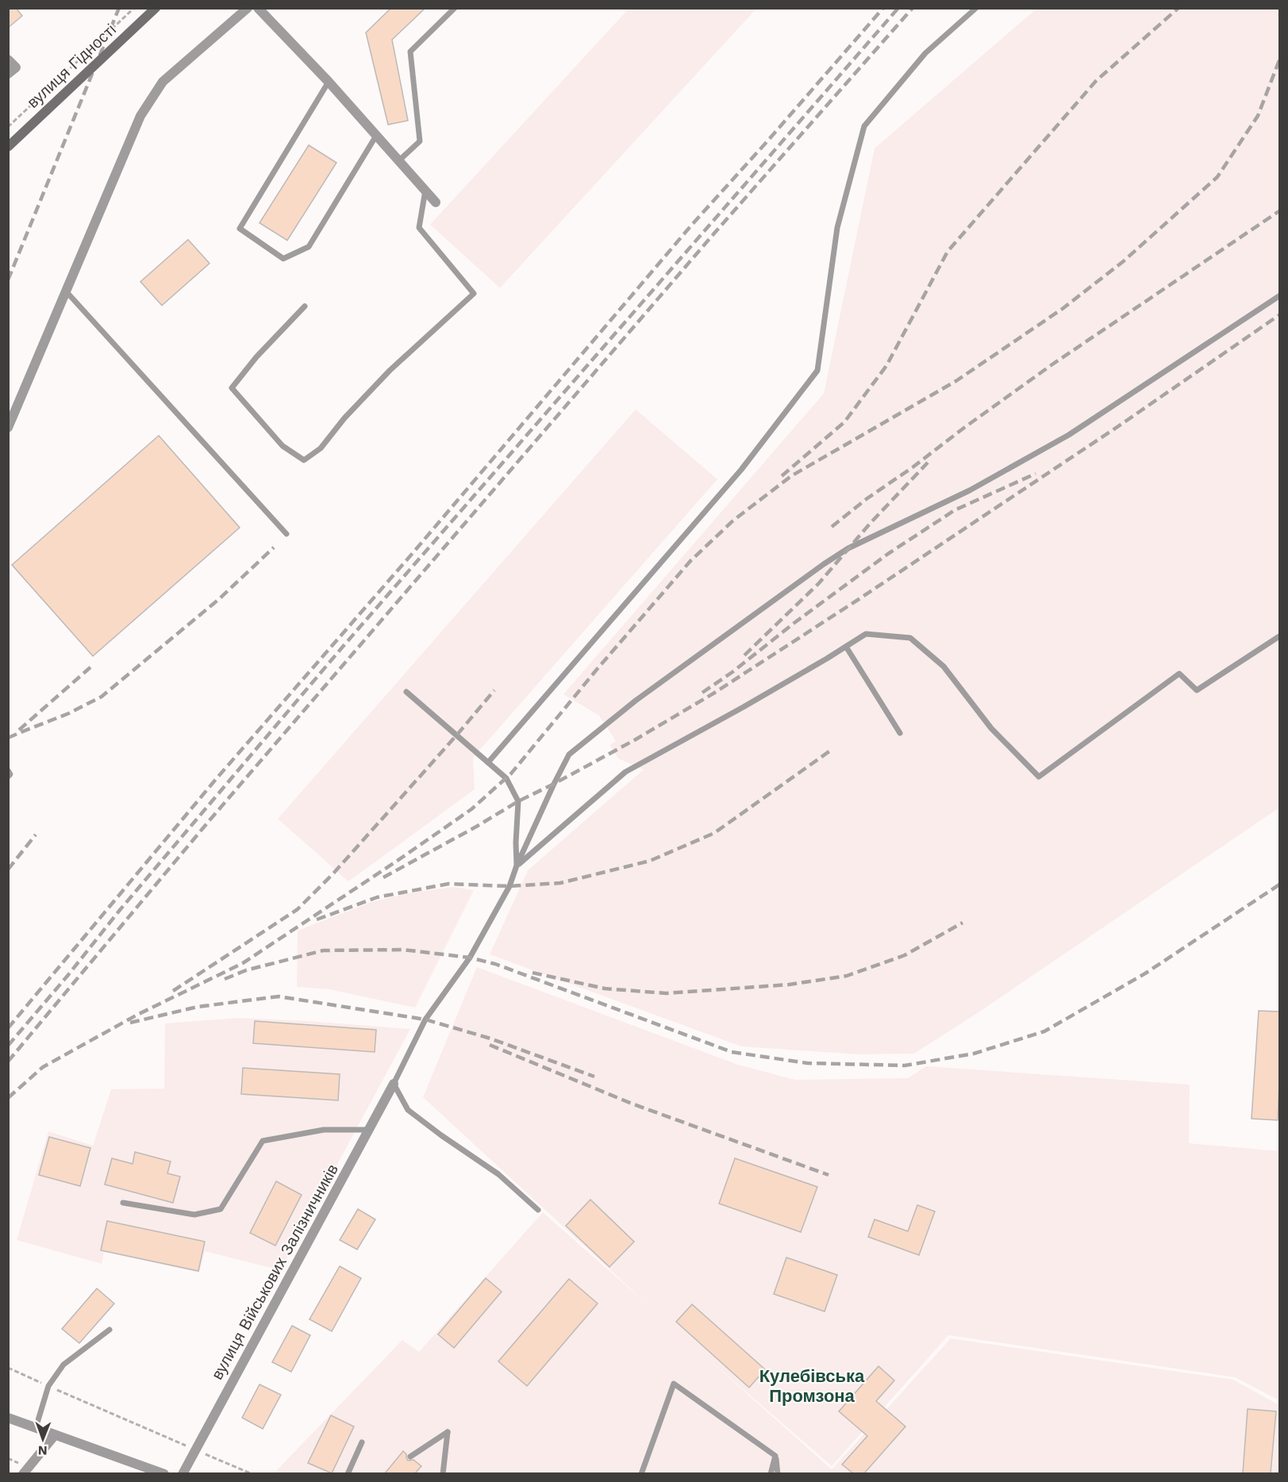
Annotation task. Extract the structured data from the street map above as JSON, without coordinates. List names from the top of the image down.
{
  "streets": {
    "main road": ["вулиця Гідності"],
    "street": ["вулиця Військових Залізничників"]
  },
  "districts": ["Кулебівська Промзона"],
  "north": "bottom"
}
